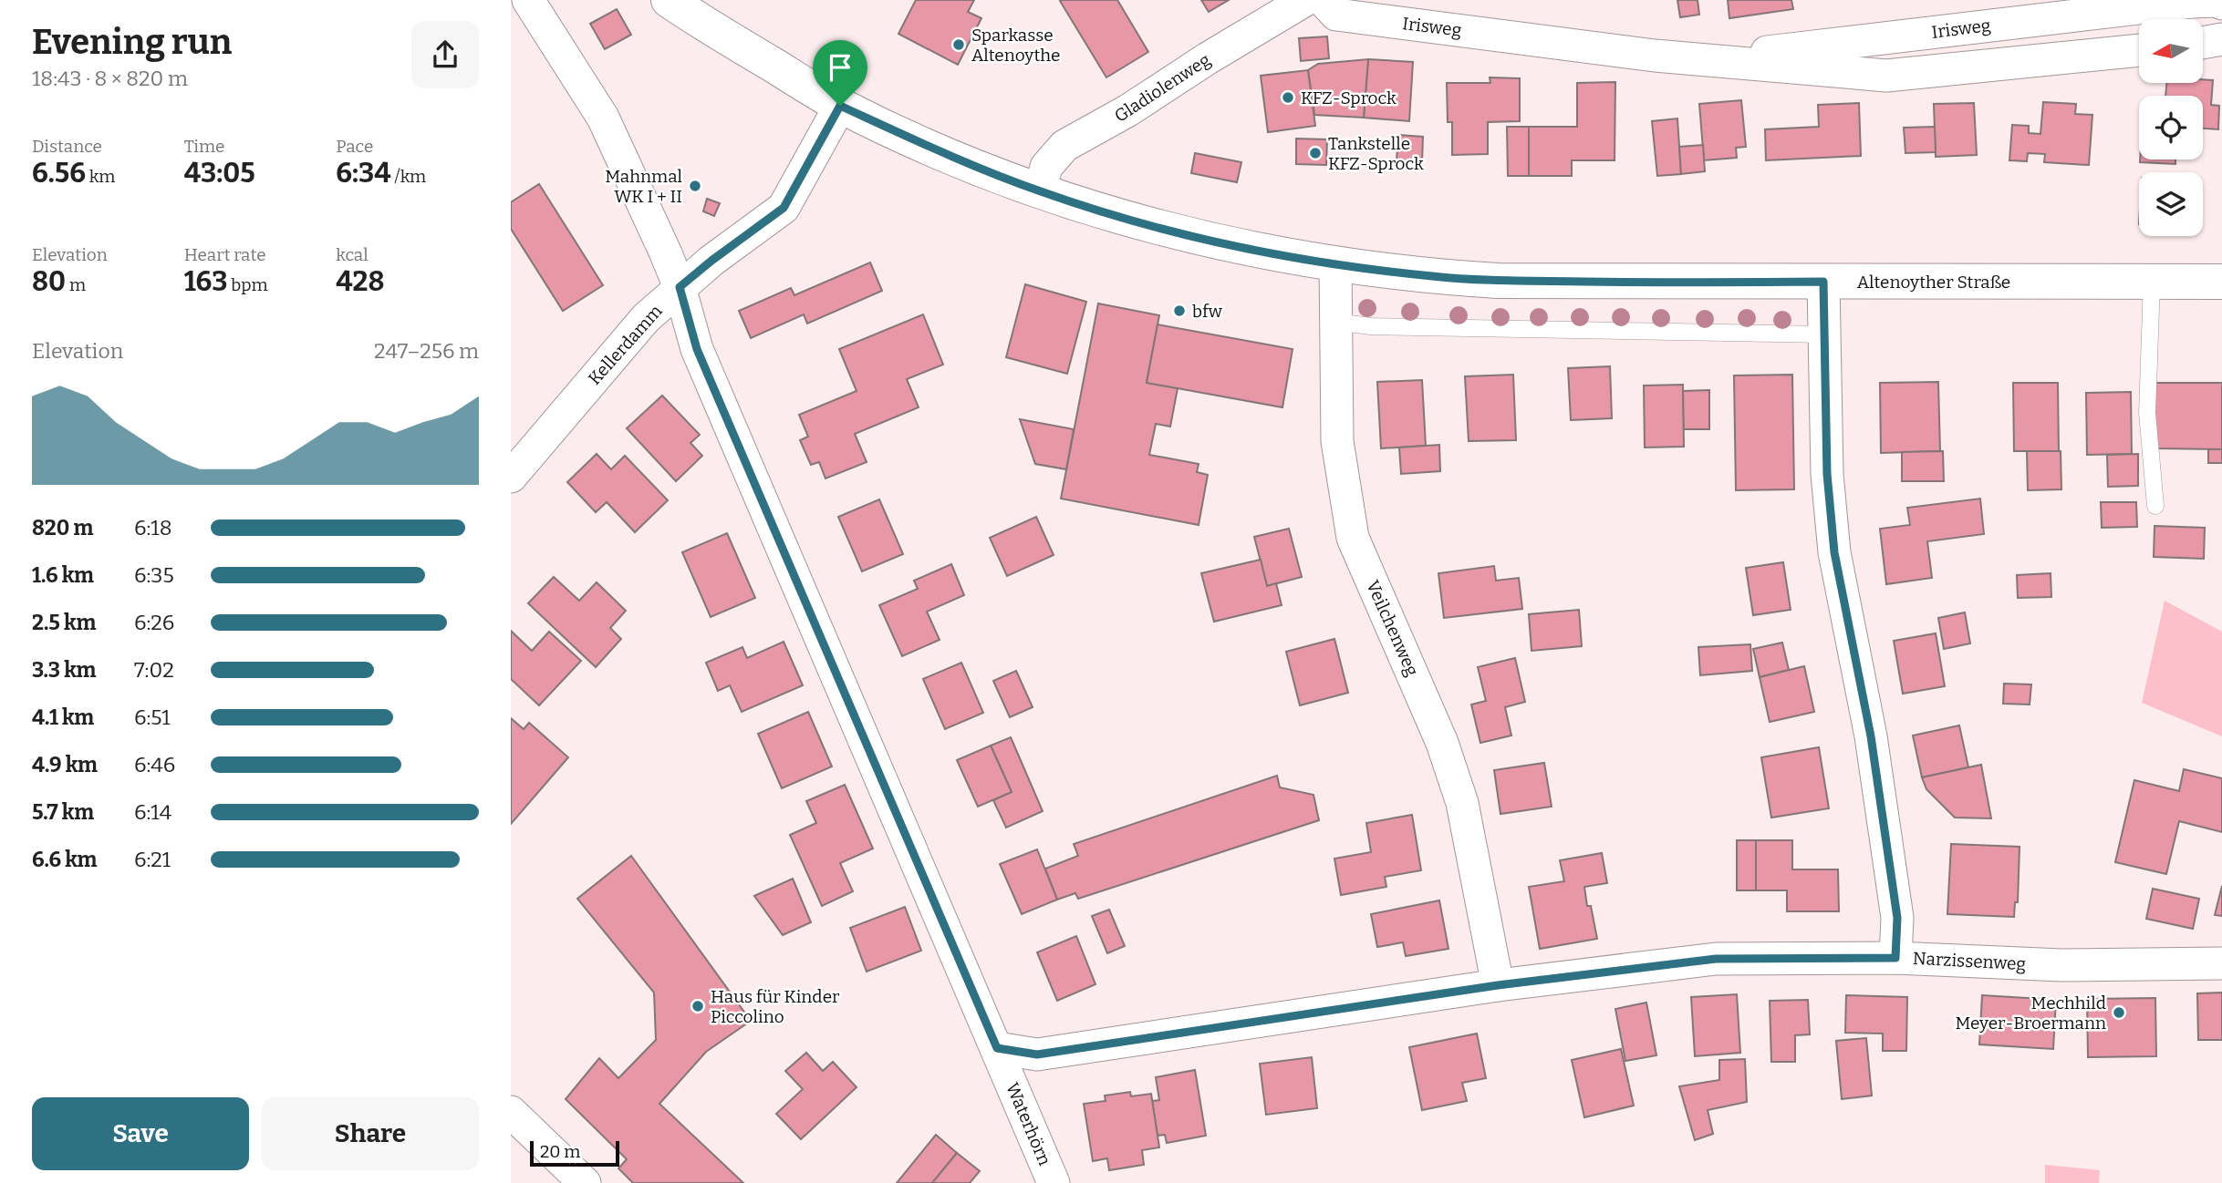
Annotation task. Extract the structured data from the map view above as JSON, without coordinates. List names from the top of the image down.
{
  "streets": {
    "main road": ["Altenoyther Straße"],
    "street": [
      "Irisweg",
      "Gladiolenweg",
      "Kellerdamm",
      "Veilchenweg",
      "Narzissenweg",
      "Waterhörn"
    ]
  },
  "crossings": [
    ["Gladiolenweg", "Altenoyther Straße"],
    ["Altenoyther Straße", "Kellerdamm"],
    ["Altenoyther Straße", "Veilchenweg"],
    ["Kellerdamm", "Waterhörn"],
    ["Veilchenweg", "Narzissenweg"],
    ["Narzissenweg", "Waterhörn"]
  ],
  "places": [
    "Sparkasse Altenoythe",
    "KFZ-Sprock",
    "Tankstelle KFZ-Sprock",
    "Mahnmal WK I + II",
    "bfw",
    "Haus für Kinder Piccolino",
    "Mechhild Meyer-Broermann"
  ],
  "scale_bar": "20 m",
  "north": "left",
  "page": {
    "heading": ["Evening run", "18:43 · 8 × 820 m"],
    "stats": [
      ["Distance", "6.56 km"],
      ["Time", "43:05"],
      ["Pace", "6:34 /km"],
      ["Elevation", "80 m"],
      ["Heart rate", "163 bpm"],
      ["kcal", "428"]
    ],
    "chart": ["Elevation", "247–256 m"],
    "list": [
      {
        "name": "820 m",
        "note": "6:18"
      },
      {
        "name": "1.6 km",
        "note": "6:35"
      },
      {
        "name": "2.5 km",
        "note": "6:26"
      },
      {
        "name": "3.3 km",
        "note": "7:02"
      },
      {
        "name": "4.1 km",
        "note": "6:51"
      },
      {
        "name": "4.9 km",
        "note": "6:46"
      },
      {
        "name": "5.7 km",
        "note": "6:14"
      },
      {
        "name": "6.6 km",
        "note": "6:21"
      }
    ],
    "buttons": ["Save", "Share"],
    "scale": "20 m"
  }
}
